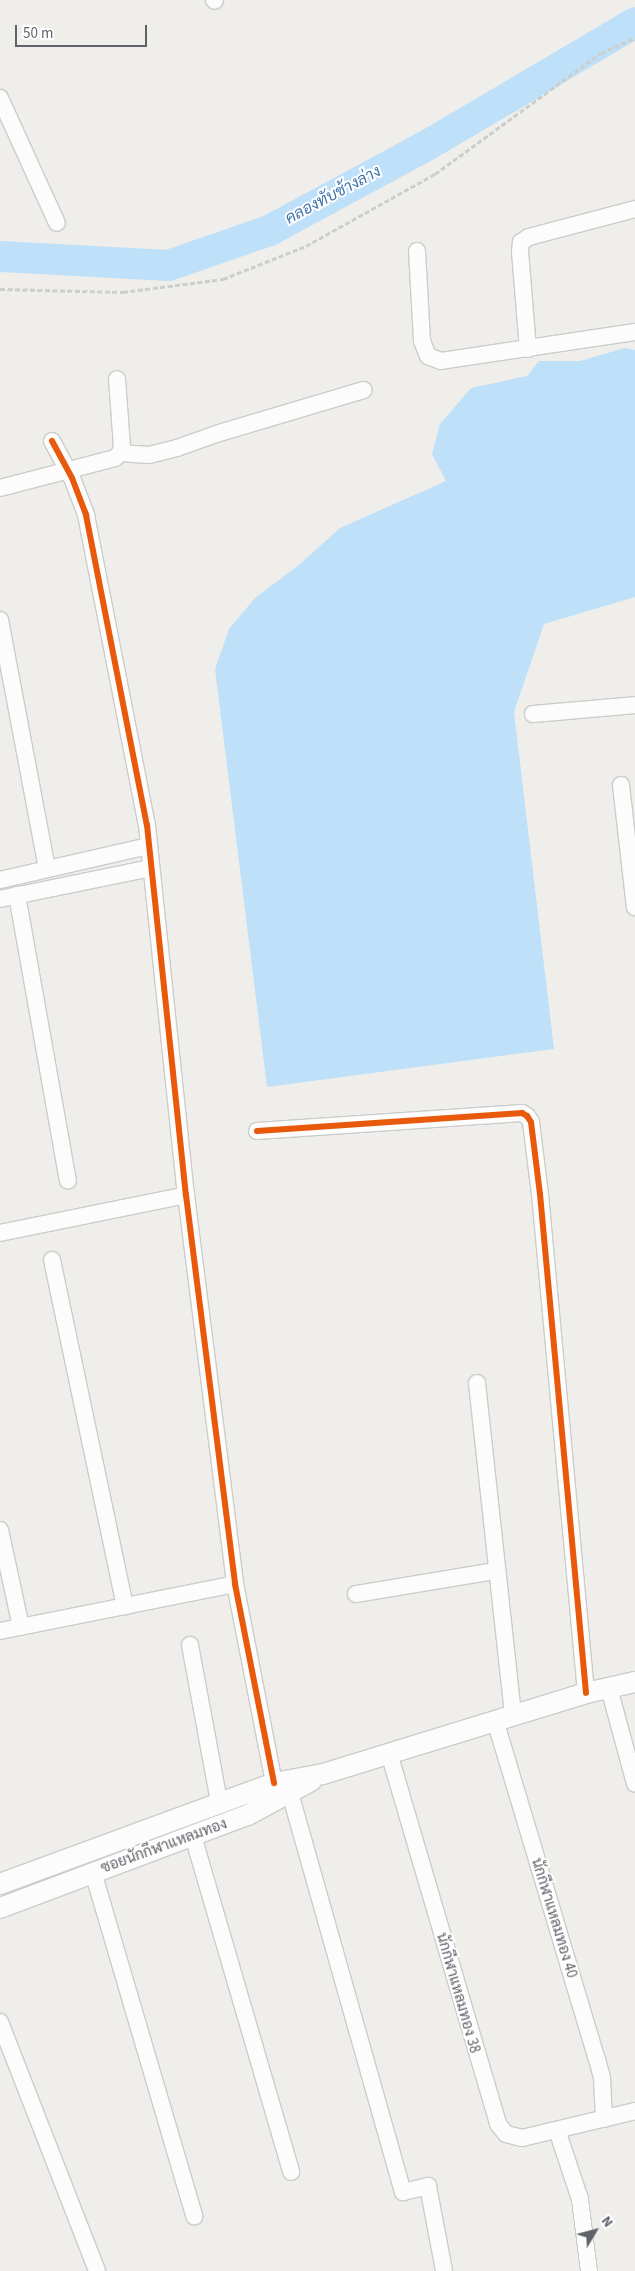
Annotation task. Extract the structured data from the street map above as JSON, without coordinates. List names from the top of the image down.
{
  "streets": {
    "street": ["ซอยนักกีฬาแหลมทอง", "นักกีฬาแหลมทอง 40", "นักกีฬาแหลมทอง 38"]
  },
  "crossings": [
    ["ซอยนักกีฬาแหลมทอง", "นักกีฬาแหลมทอง 40"],
    ["ซอยนักกีฬาแหลมทอง", "นักกีฬาแหลมทอง 38"],
    ["นักกีฬาแหลมทอง 40", "นักกีฬาแหลมทอง 38"]
  ],
  "water": ["คลองทับช้างล่าง"],
  "scale_bar": "50 m",
  "north": "top right"
}
